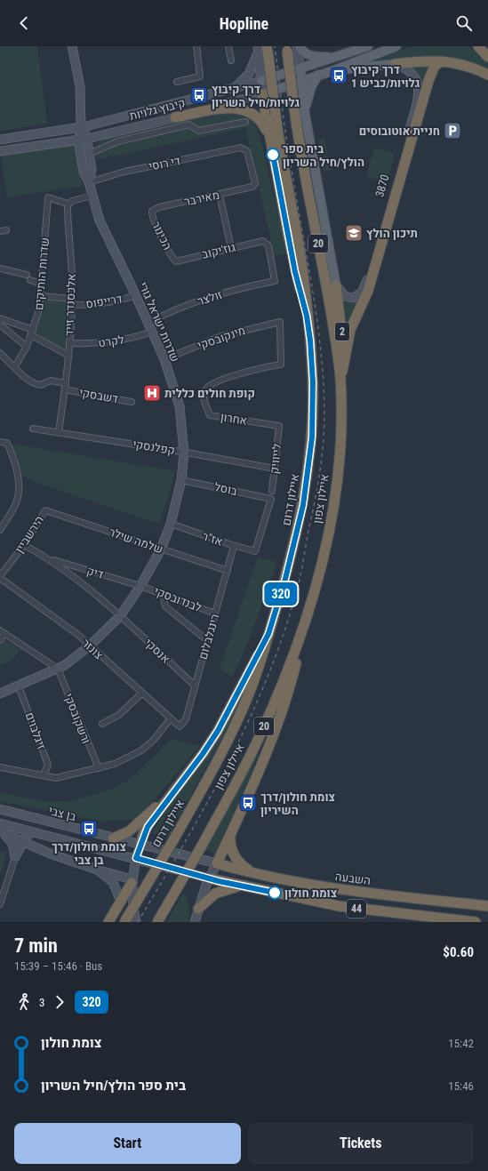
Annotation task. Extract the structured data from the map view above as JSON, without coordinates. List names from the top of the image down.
{
  "streets": {
    "highway": [
      "20",
      "2",
      "איילון צפון",
      "איילון דרום",
      "השבעה",
      "44"
    ],
    "main road": [
      "קיבוץ גלויות",
      "3870",
      "שדרות ישראל גורי",
      "בן צבי"
    ],
    "street": [
      "די רוסי",
      "מאירבר",
      "הכינור",
      "גוז'יקוב",
      "שדרות הותיקים",
      "זולצר",
      "דרייפוס",
      "אלכסנדר זייד",
      "מינקובסקי",
      "לקרט",
      "דשבסקי",
      "אחרון",
      "קפלנסקי",
      "לייוויק",
      "בוסל",
      "הירשביין",
      "אז\"ר",
      "שלמה שילר",
      "דיק",
      "לבנדובסקי",
      "רינגלבלום",
      "צונזר",
      "אנסקי",
      "ורשקובסקי",
      "זיגלבוים"
    ]
  },
  "crossings": [
    ["קיבוץ גלויות", "שדרות ישראל גורי"],
    ["די רוסי", "מאירבר"],
    ["די רוסי", "שדרות ישראל גורי"],
    ["3870", "2"],
    ["מאירבר", "הכינור"],
    ["הכינור", "גוז'יקוב"],
    ["גוז'יקוב", "זולצר"],
    ["שדרות הותיקים", "אלכסנדר זייד"],
    ["זולצר", "שדרות ישראל גורי"],
    ["דרייפוס", "אלכסנדר זייד"],
    ["דרייפוס", "שדרות ישראל גורי"],
    ["אלכסנדר זייד", "לקרט"],
    ["אלכסנדר זייד", "דשבסקי"],
    ["אלכסנדר זייד", "קפלנסקי"],
    ["שדרות ישראל גורי", "מינקובסקי"],
    ["שדרות ישראל גורי", "לקרט"],
    ["שדרות ישראל גורי", "קפלנסקי"],
    ["שדרות ישראל גורי", "בוסל"],
    ["שדרות ישראל גורי", "אז\"ר"],
    ["שדרות ישראל גורי", "שלמה שילר"],
    ["שדרות ישראל גורי", "דיק"],
    ["שדרות ישראל גורי", "לבנדובסקי"],
    ["שדרות ישראל גורי", "צונזר"],
    ["שדרות ישראל גורי", "אנסקי"],
    ["שדרות ישראל גורי", "ורשקובסקי"],
    ["שדרות ישראל גורי", "זיגלבוים"],
    ["2", "איילון צפון"],
    ["מינקובסקי", "אחרון"],
    ["אחרון", "לייוויק"],
    ["קפלנסקי", "לייוויק"],
    ["בוסל", "אז\"ר"],
    ["הירשביין", "שלמה שילר"],
    ["הירשביין", "דיק"],
    ["הירשביין", "צונזר"],
    ["אז\"ר", "רינגלבלום"],
    ["שלמה שילר", "רינגלבלום"],
    ["דיק", "לבנדובסקי"],
    ["דיק", "אנסקי"],
    ["לבנדובסקי", "רינגלבלום"],
    ["רינגלבלום", "צונזר"],
    ["רינגלבלום", "אנסקי"],
    ["בן צבי", "44"],
    ["השבעה", "44"]
  ],
  "places": {
    "bus stop": [
      "דרך קיבוץ גלויות/כביש 1",
      "דרך קיבוץ גלויות/חיל השריון",
      "צומת חולון/דרך השיריון",
      "צומת חולון/דרך בן צבי"
    ],
    "parking": ["חניית אוטובוסים"],
    "other": ["בית ספר הולץ/חיל השריון", "צומת חולון"],
    "school or university": ["תיכון הולץ"],
    "hospital": ["קופת חולים כללית"]
  },
  "lines": ["bus line 320"],
  "page": {
    "header": "Hopline",
    "on_map": "320",
    "heading": ["7 min", "15:39 – 15:46 · Bus", "$0.60"],
    "legs": ["3", "320"],
    "list": [
      {
        "name": "צומת חולון",
        "value": "15:42"
      },
      {
        "name": "בית ספר הולץ/חיל השריון",
        "value": "15:46"
      }
    ],
    "buttons": ["Start", "Tickets"]
  }
}
